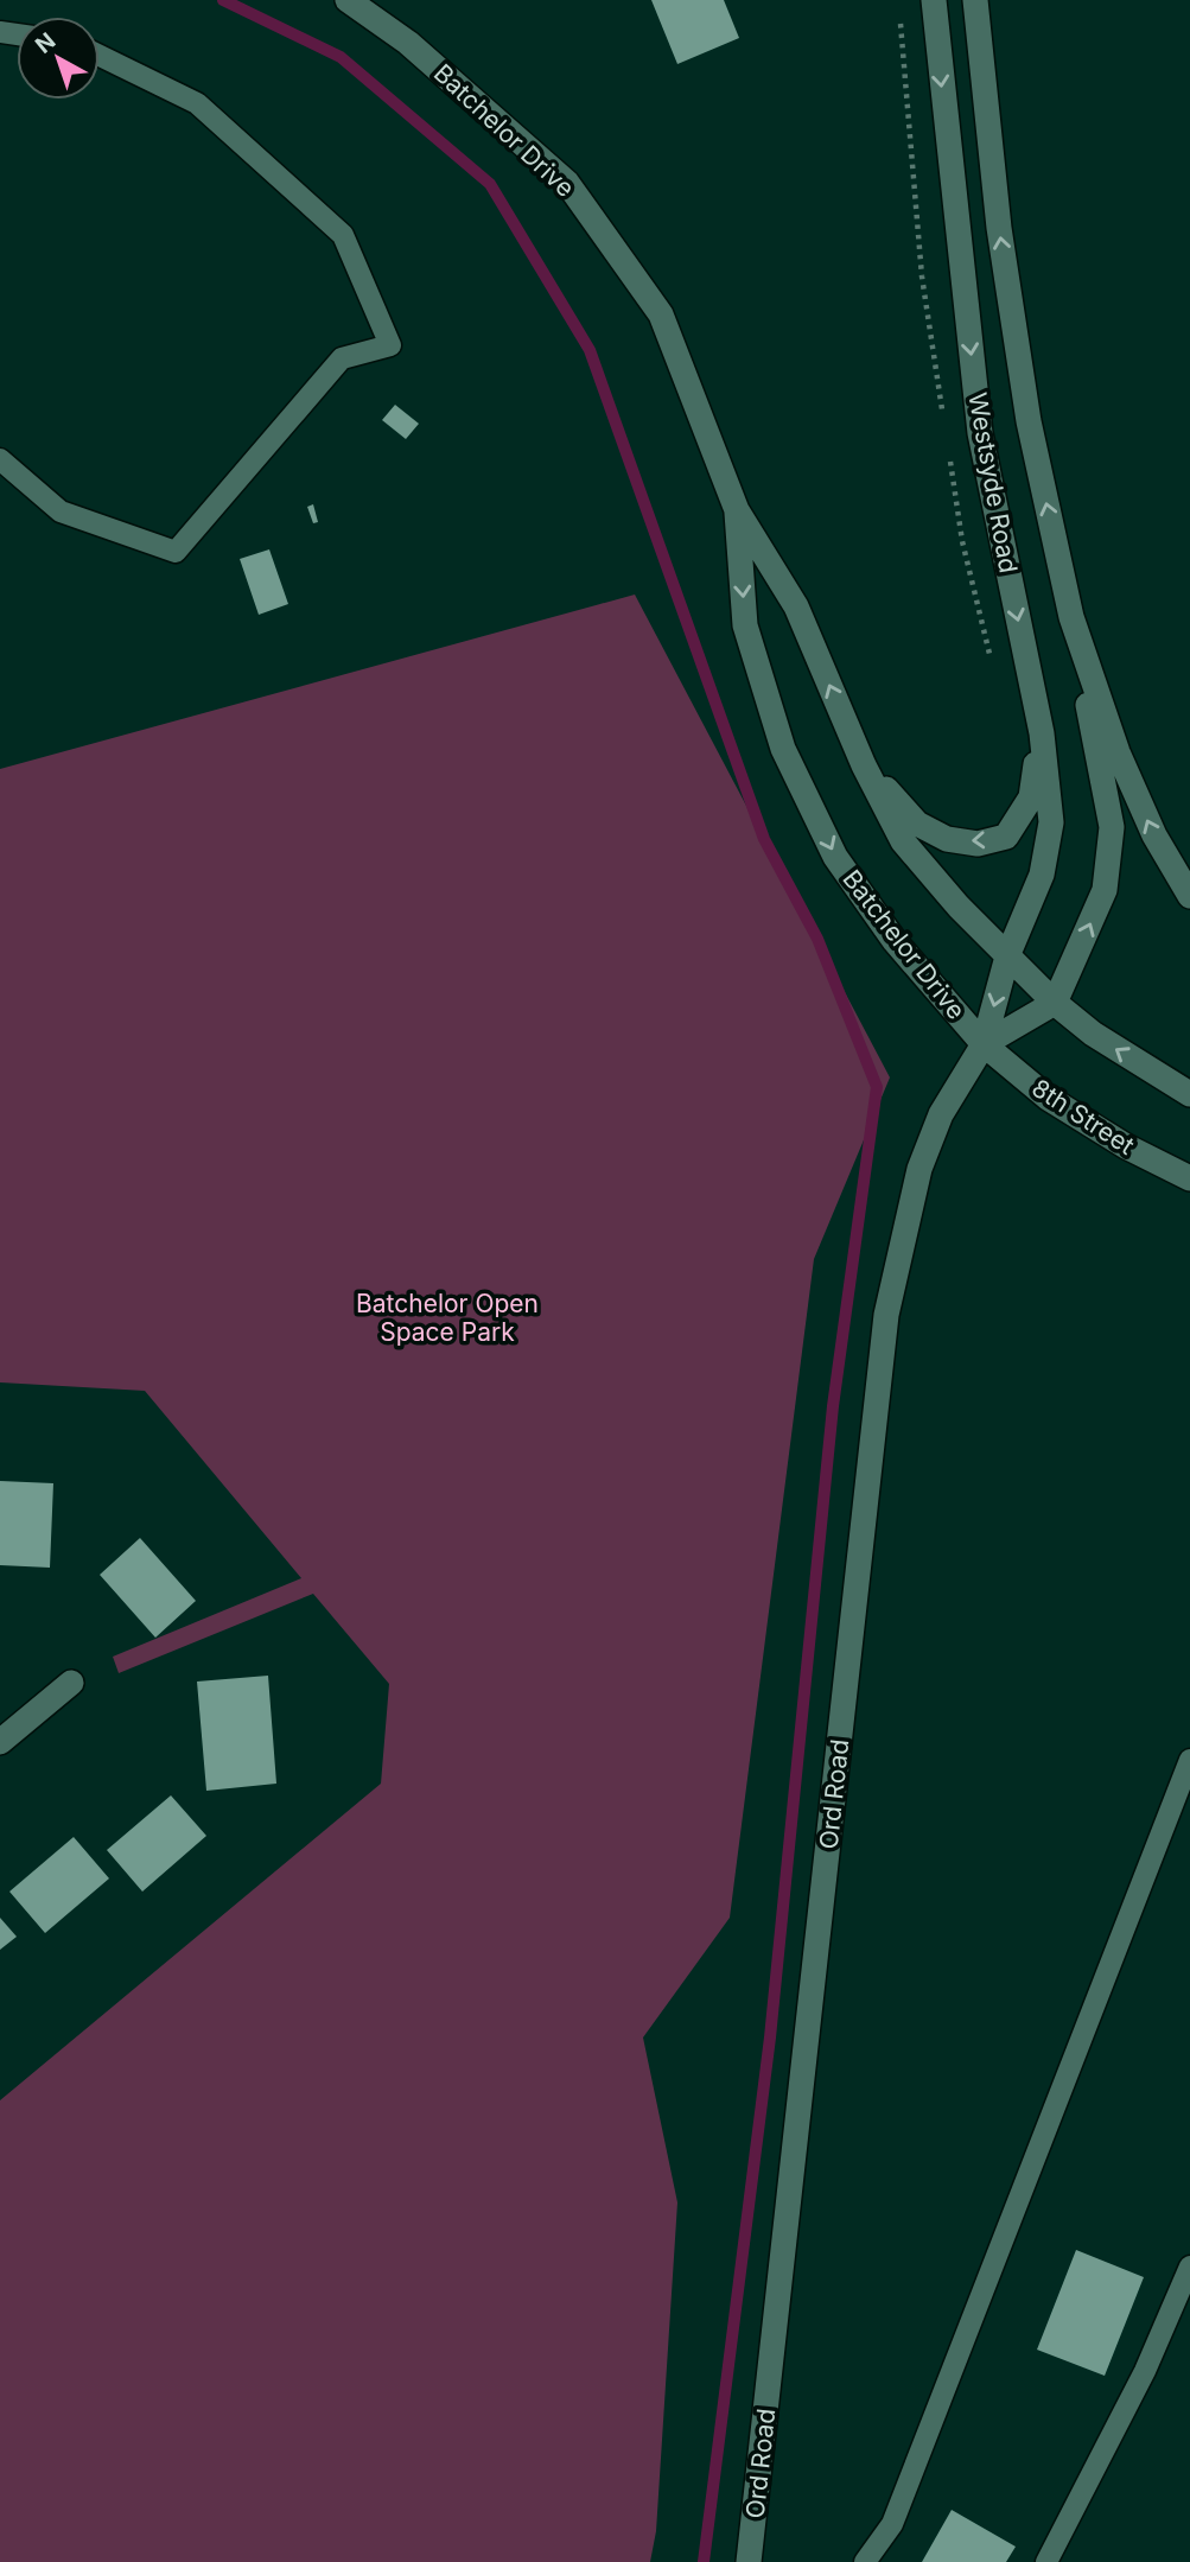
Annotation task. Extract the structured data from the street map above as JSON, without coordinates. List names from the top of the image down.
{
  "streets": {
    "street": [
      "Batchelor Drive",
      "Westsyde Road",
      "8th Street",
      "Ord Road"
    ]
  },
  "crossings": [
    ["Batchelor Drive", "Westsyde Road"],
    ["Batchelor Drive", "8th Street"],
    ["Batchelor Drive", "Ord Road"],
    ["Westsyde Road", "8th Street"],
    ["Westsyde Road", "Ord Road"],
    ["8th Street", "Ord Road"]
  ],
  "parks": ["Batchelor Open Space Park"],
  "north": "top left"
}
